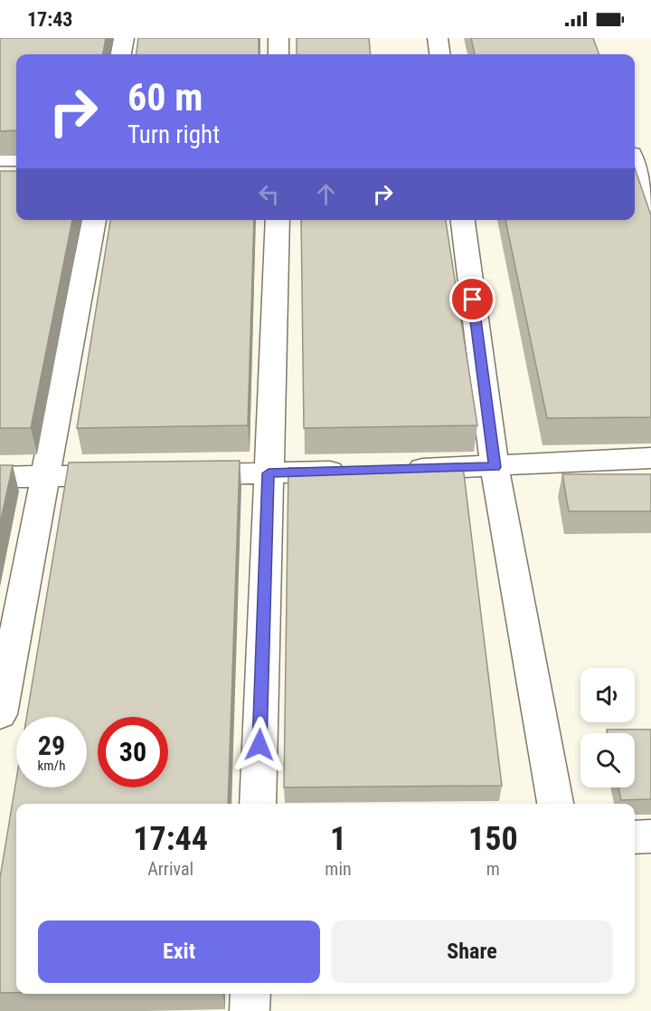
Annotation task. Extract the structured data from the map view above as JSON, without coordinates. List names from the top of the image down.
{
  "page": {
    "status": "17:43",
    "turn": ["60 m", "Turn right"],
    "speed": "29 km/h",
    "limit": "30",
    "eta": [
      "17:44",
      "Arrival",
      "1",
      "min",
      "150",
      "m"
    ],
    "buttons": ["Exit", "Share"]
  }
}
